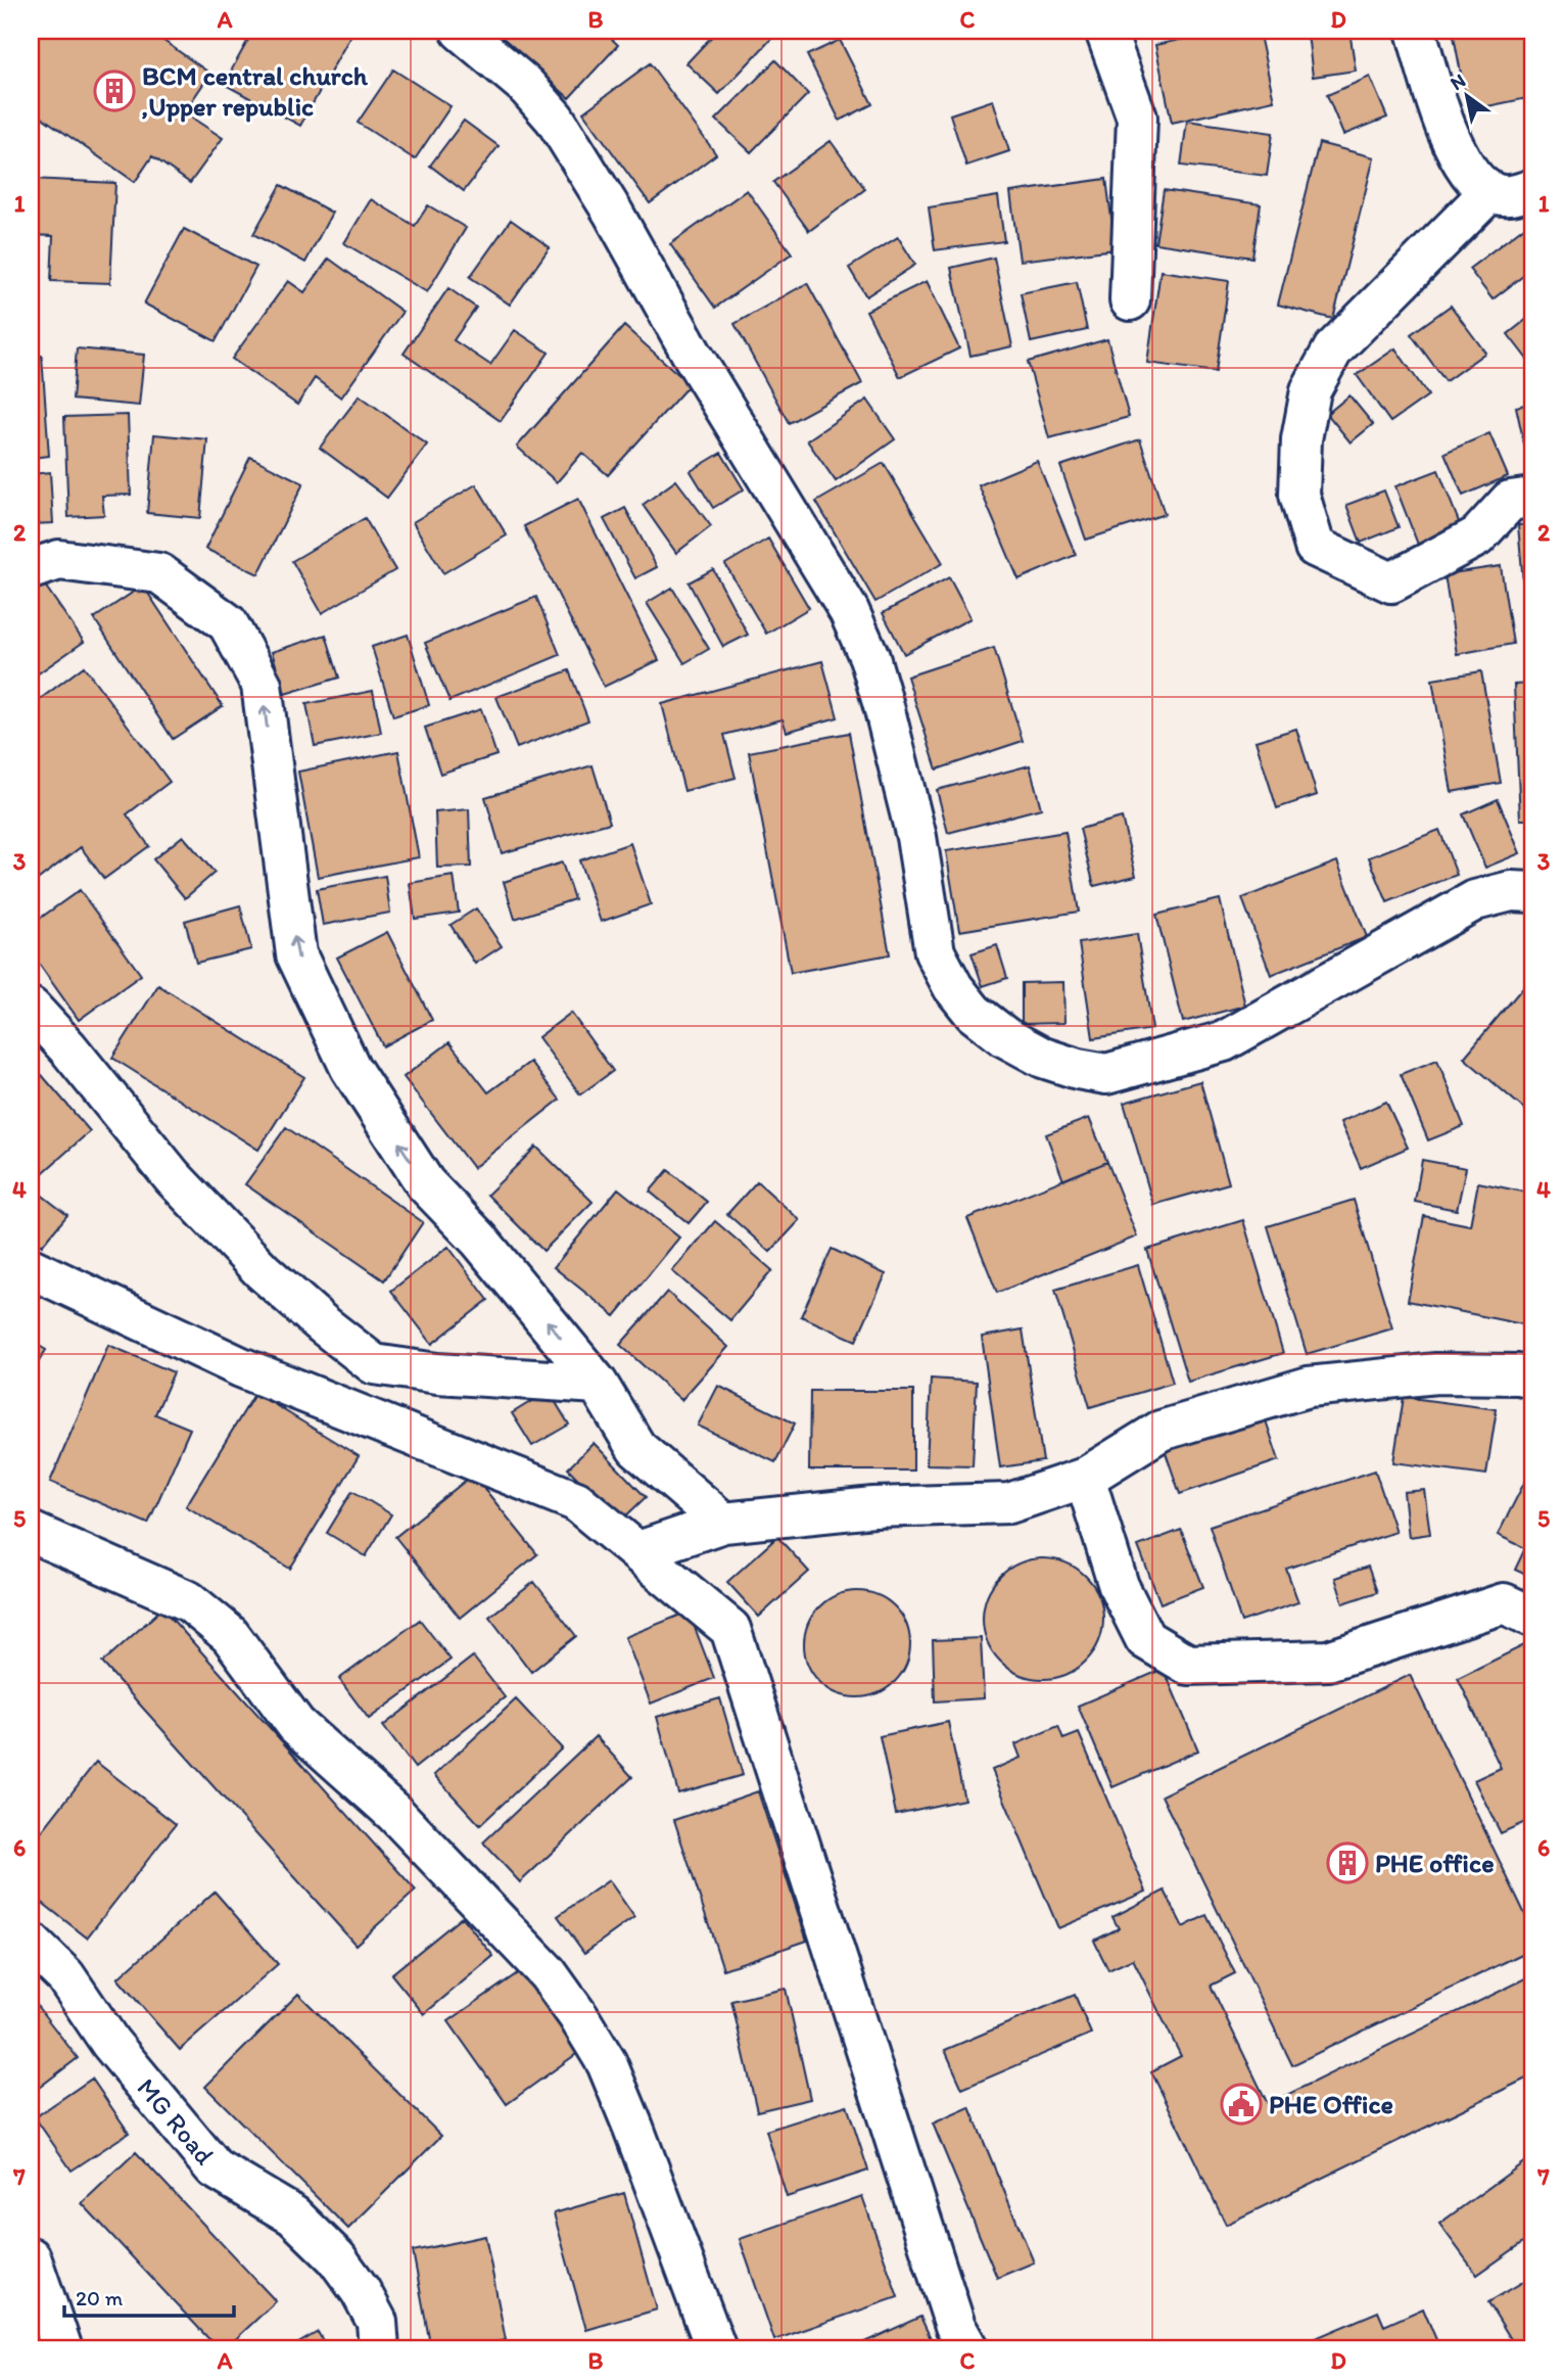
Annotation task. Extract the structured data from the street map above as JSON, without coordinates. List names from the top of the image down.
{
  "streets": {
    "street": ["MG Road"]
  },
  "places": {
    "building": ["BCM central church ,Upper republic", "PHE office"],
    "public building": ["PHE Office"]
  },
  "scale_bar": "20 m",
  "north": "top left",
  "grid": {
    "columns": [
      "A",
      "B",
      "C",
      "D"
    ],
    "rows": [
      "1",
      "2",
      "3",
      "4",
      "5",
      "6",
      "7"
    ]
  }
}
